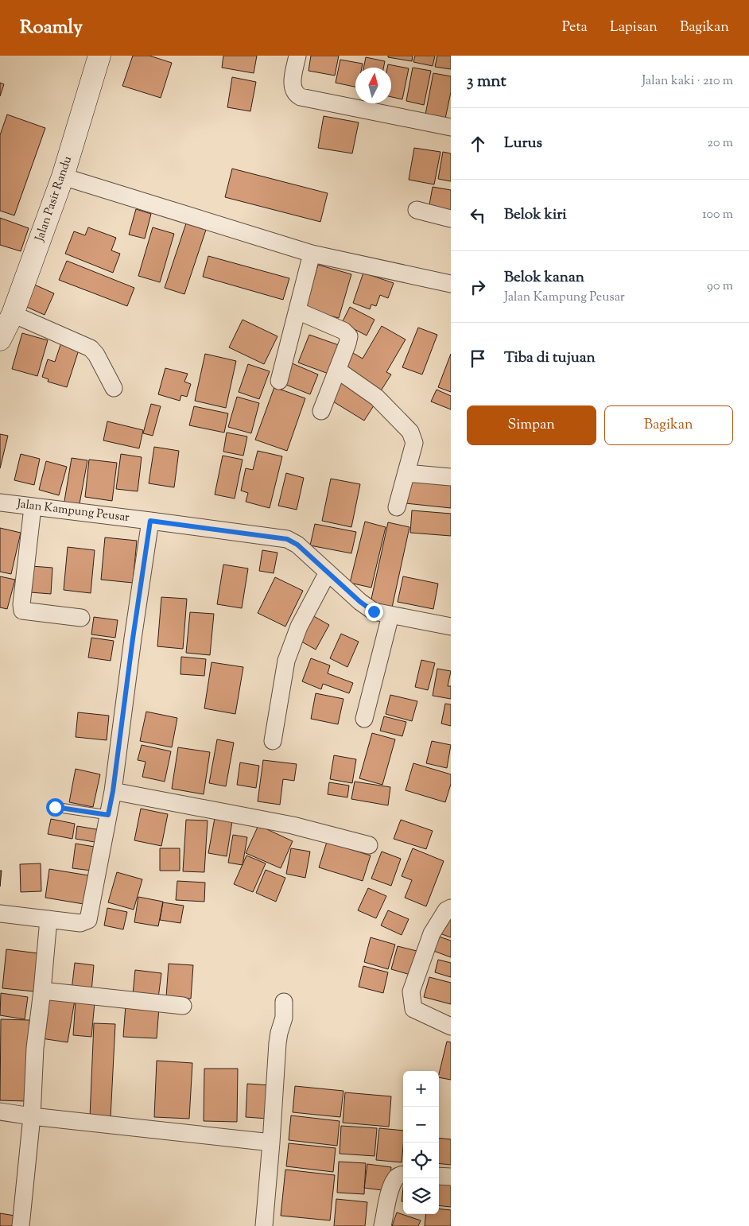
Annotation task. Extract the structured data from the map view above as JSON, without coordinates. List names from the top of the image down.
{
  "streets": {
    "main road": ["Jalan Pasir Randu"],
    "street": ["Jalan Kampung Peusar"]
  },
  "north": "top",
  "page": {
    "header": "Roamly",
    "nav": ["Peta", "Lapisan", "Bagikan"],
    "heading": ["3 mnt", "Jalan kaki · 210 m"],
    "list": [
      ["Lurus", "20 m"],
      ["Belok kiri", "100 m"],
      ["Belok kanan", "Jalan Kampung Peusar", "90 m"],
      "Tiba di tujuan"
    ],
    "buttons": ["Simpan", "Bagikan"],
    "map_buttons": ["+", "−"]
  }
}
